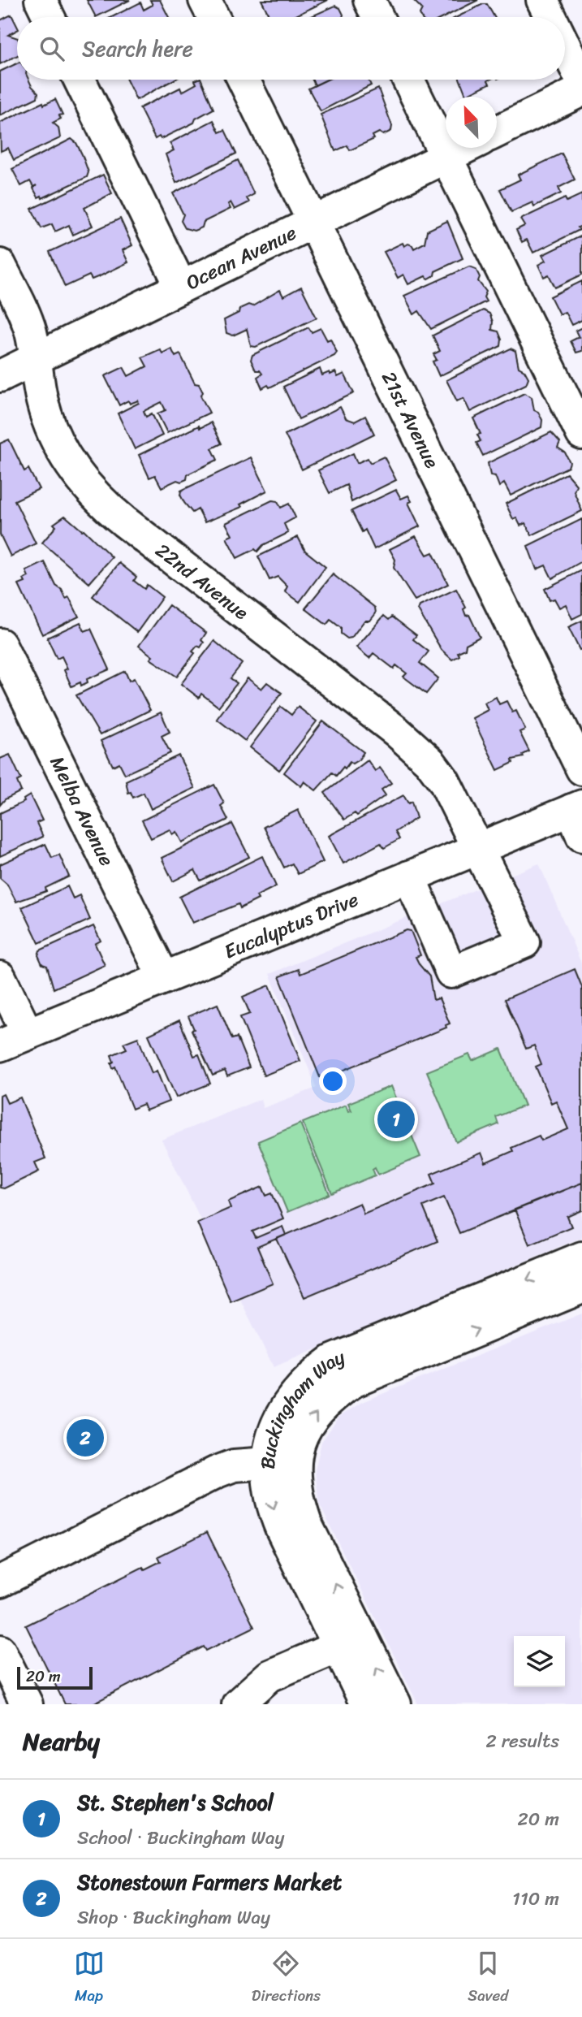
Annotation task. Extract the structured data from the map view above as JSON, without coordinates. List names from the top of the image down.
{
  "streets": {
    "street": [
      "Ocean Avenue",
      "21st Avenue",
      "22nd Avenue",
      "Melba Avenue",
      "Eucalyptus Drive",
      "Buckingham Way"
    ]
  },
  "crossings": [
    ["Ocean Avenue", "21st Avenue"],
    ["Ocean Avenue", "22nd Avenue"],
    ["22nd Avenue", "Eucalyptus Drive"],
    ["Melba Avenue", "Eucalyptus Drive"]
  ],
  "scale_bar": "20 m",
  "north": "top left",
  "page": {
    "search": "Search here",
    "pins": ["1", "2"],
    "scale": "20 m",
    "heading": ["Nearby", "2 results"],
    "list": [
      {
        "mark": "1",
        "name": "St. Stephen's School",
        "note": "School · Buckingham Way",
        "value": "20 m"
      },
      {
        "mark": "2",
        "name": "Stonestown Farmers Market",
        "note": "Shop · Buckingham Way",
        "value": "110 m"
      }
    ],
    "nav": ["Map", "Directions", "Saved"]
  }
}
